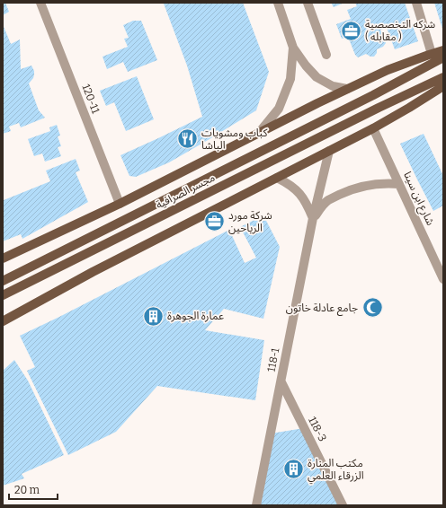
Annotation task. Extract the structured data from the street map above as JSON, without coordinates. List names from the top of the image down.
{
  "streets": {
    "main road": ["مجسر الصرافية"],
    "street": [
      "120-11",
      "شارع ابن سينا",
      "118-1",
      "118-3"
    ]
  },
  "crossings": [
    ["شارع ابن سينا", "118-1"],
    ["118-1", "118-3"]
  ],
  "places": {
    "office": ["شركه التخصصية ( مقابله )", "شركة مورد الرياحين"],
    "restaurant": ["كباب ومشويات الباشا"],
    "mosque": ["جامع عادلة خاتون"],
    "building": ["عمارة الجوهرة", "مكتب المنارة الزرقاء العلمي"]
  },
  "scale_bar": "20 m"
}
